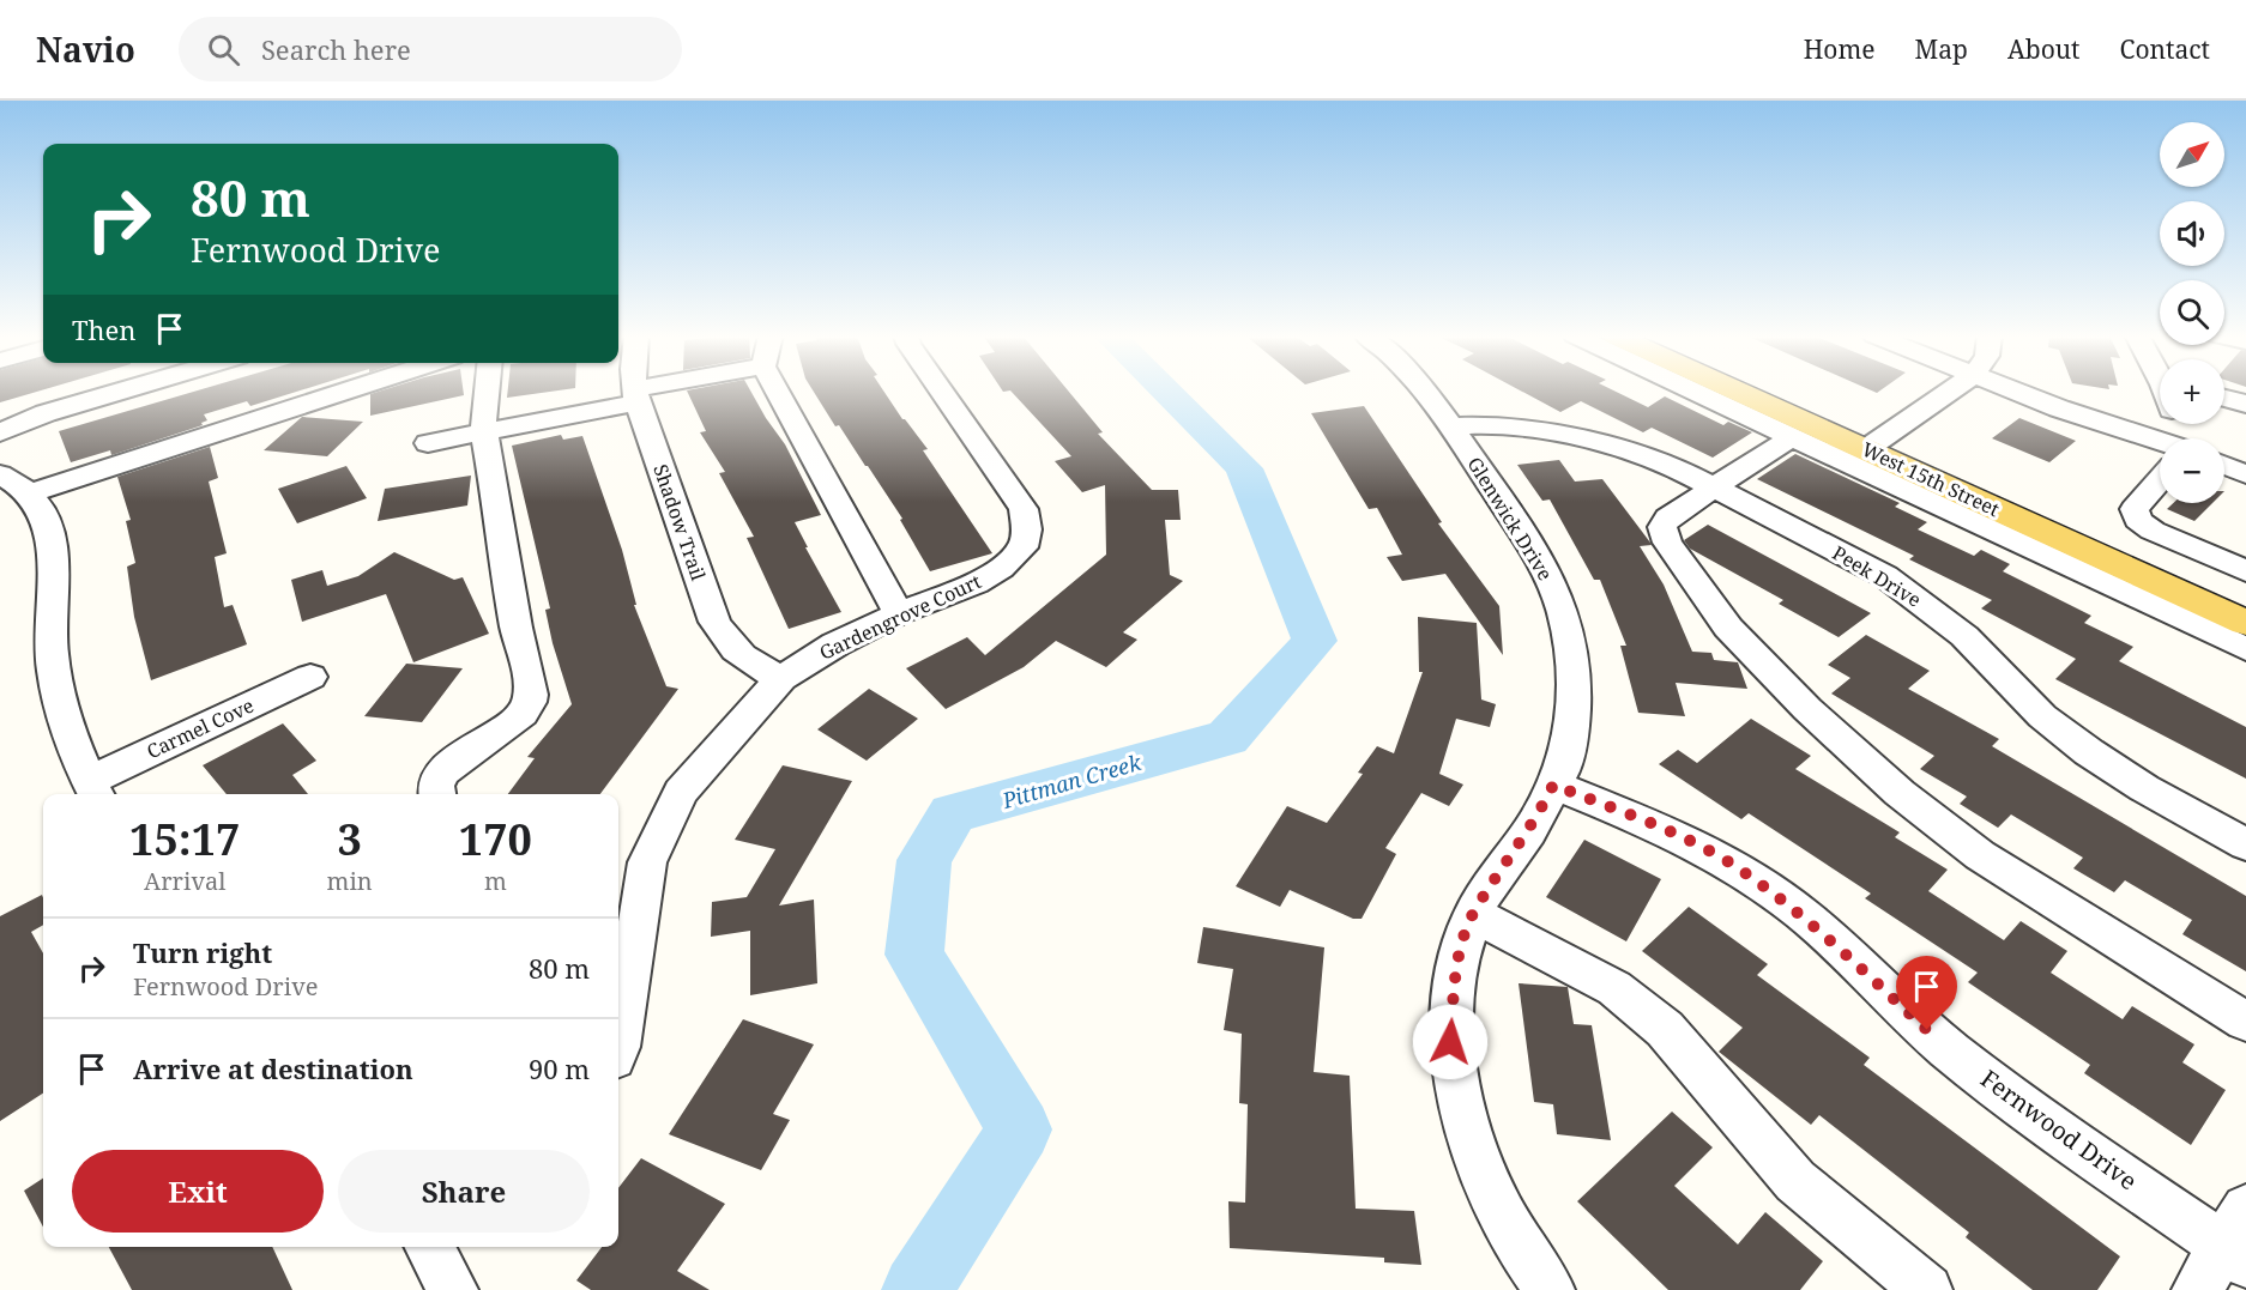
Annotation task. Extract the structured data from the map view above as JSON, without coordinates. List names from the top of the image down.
{
  "streets": {
    "main road": ["West 15th Street"],
    "street": [
      "Glenwick Drive",
      "Shadow Trail",
      "Peek Drive",
      "Gardengrove Court",
      "Carmel Cove",
      "Fernwood Drive"
    ]
  },
  "crossings": [
    ["Glenwick Drive", "Peek Drive"],
    ["Glenwick Drive", "Fernwood Drive"],
    ["Shadow Trail", "Gardengrove Court"]
  ],
  "water": ["Pittman Creek"],
  "north": "top right",
  "page": {
    "header": "Navio",
    "search": "Search here",
    "nav": [
      "Home",
      "Map",
      "About",
      "Contact"
    ],
    "map_buttons": ["+", "−"],
    "turn": ["80 m", "Fernwood Drive"],
    "then": "Then",
    "eta": [
      "15:17",
      "Arrival",
      "3",
      "min",
      "170",
      "m"
    ],
    "list": [
      {
        "name": "Turn right",
        "note": "Fernwood Drive",
        "value": "80 m"
      },
      {
        "name": "Arrive at destination",
        "value": "90 m"
      }
    ],
    "buttons": ["Exit", "Share"]
  }
}
